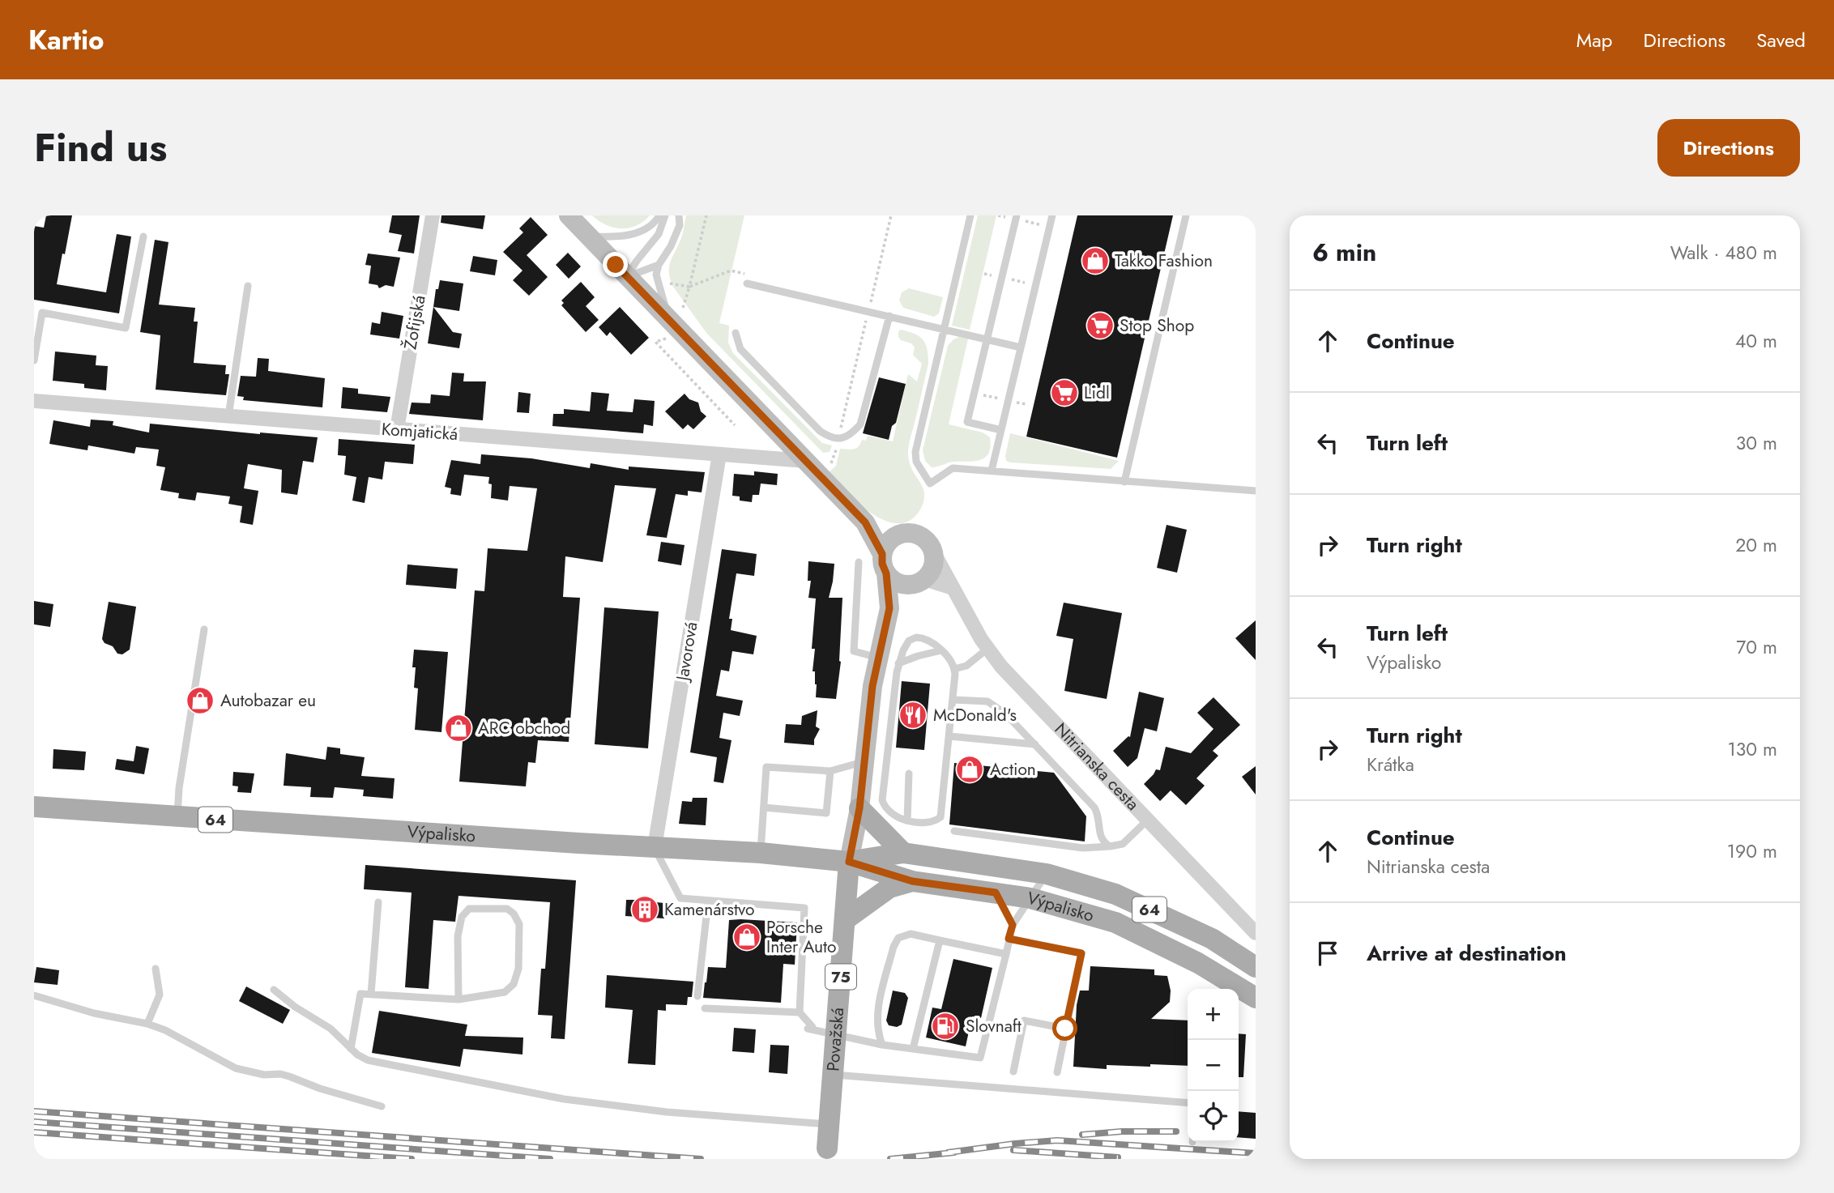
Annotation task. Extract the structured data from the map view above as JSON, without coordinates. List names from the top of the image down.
{
  "streets": {
    "main road": [
      "64",
      "Výpalisko",
      "75",
      "Považská"
    ],
    "street": [
      "Žofijská",
      "Komjatická",
      "Javorová",
      "Nitrianska cesta"
    ]
  },
  "crossings": [
    ["Žofijská", "Komjatická"],
    ["Komjatická", "Javorová"],
    ["Javorová", "Výpalisko"],
    ["64", "Výpalisko"],
    ["64", "Považská"],
    ["Výpalisko", "Považská"]
  ],
  "places": {
    "shop": [
      "Takko Fashion",
      "Autobazar eu",
      "ARC obchod",
      "Action",
      "Porsche Inter Auto"
    ],
    "supermarket": ["Stop Shop", "Lidl"],
    "restaurant": ["McDonald's"],
    "building": ["Kamenárstvo"],
    "fuel station": ["Slovnaft"]
  },
  "page": {
    "header": "Kartio",
    "nav": ["Map", "Directions", "Saved"],
    "title": "Find us",
    "buttons": "Directions",
    "heading": ["6 min", "Walk · 480 m"],
    "list": [
      ["Continue", "40 m"],
      ["Turn left", "30 m"],
      ["Turn right", "20 m"],
      ["Turn left", "Výpalisko", "70 m"],
      ["Turn right", "Krátka", "130 m"],
      ["Continue", "Nitrianska cesta", "190 m"],
      "Arrive at destination"
    ],
    "map_buttons": ["+", "−"]
  }
}
